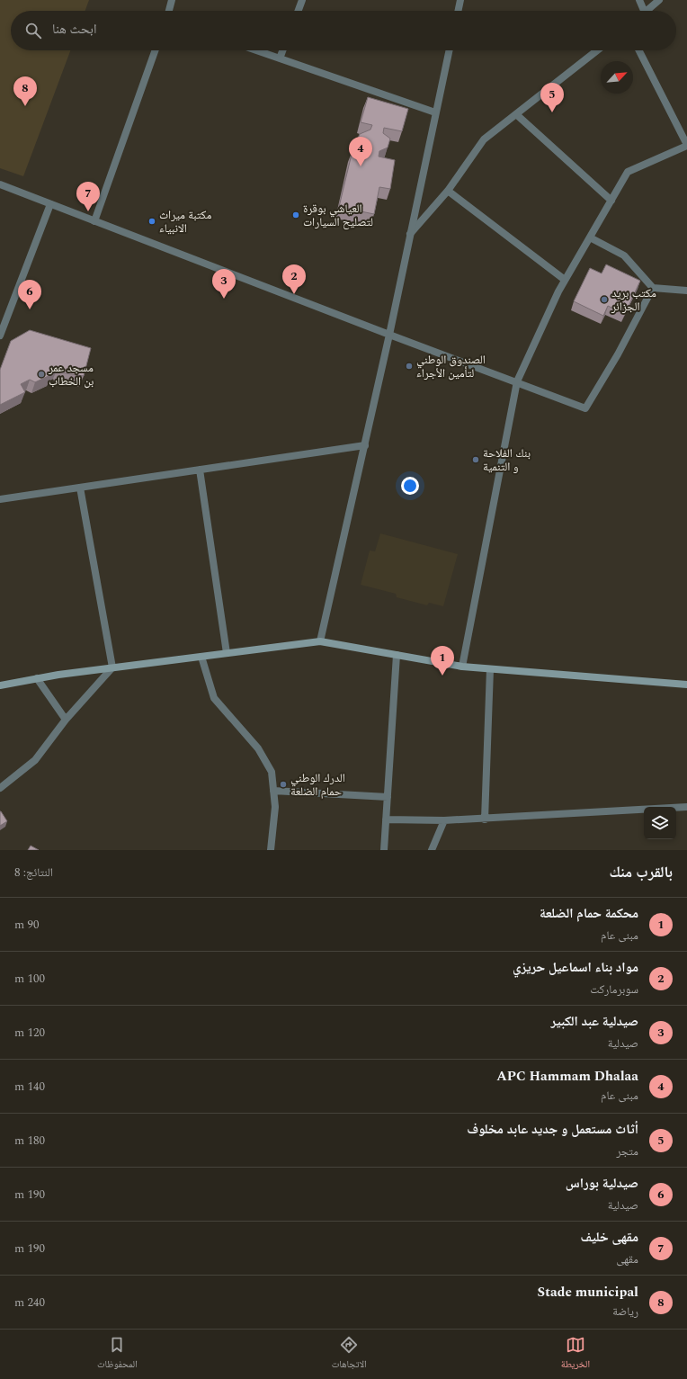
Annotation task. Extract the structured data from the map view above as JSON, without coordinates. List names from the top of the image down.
{
  "places": [
    "العياشي بوقرة لتصليح السيارات",
    "مكتبة ميراث الانبياء",
    "مكتب بريد الجزائر",
    "الصندوق الوطني لتأمين الأجراء",
    "مسجد عمر بن الخطاب",
    "بنك الفلاحة و التنمية",
    "الدرك الوطني حمام الضلعة"
  ],
  "north": "top right",
  "page": {
    "search": "ابحث هنا",
    "pins": [
      "8",
      "5",
      "4",
      "7",
      "2",
      "3",
      "6",
      "1"
    ],
    "heading": ["بالقرب منك", "النتائج: 8"],
    "list": [
      {
        "mark": "1",
        "name": "محكمة حمام الضلعة",
        "note": "مبنى عام",
        "value": "90 m"
      },
      {
        "mark": "2",
        "name": "مواد بناء اسماعيل حريزي",
        "note": "سوبرماركت",
        "value": "100 m"
      },
      {
        "mark": "3",
        "name": "صيدلية عبد الكبير",
        "note": "صيدلية",
        "value": "120 m"
      },
      {
        "mark": "4",
        "name": "APC Hammam Dhalaa",
        "note": "مبنى عام",
        "value": "140 m"
      },
      {
        "mark": "5",
        "name": "أثاث مستعمل و جديد عابد مخلوف",
        "note": "متجر",
        "value": "180 m"
      },
      {
        "mark": "6",
        "name": "صيدلية بوراس",
        "note": "صيدلية",
        "value": "190 m"
      },
      {
        "mark": "7",
        "name": "مقهى خليف",
        "note": "مقهى",
        "value": "190 m"
      },
      {
        "mark": "8",
        "name": "Stade municipal",
        "note": "رياضة",
        "value": "240 m"
      }
    ],
    "nav": ["الخريطة", "الاتجاهات", "المحفوظات"]
  }
}
